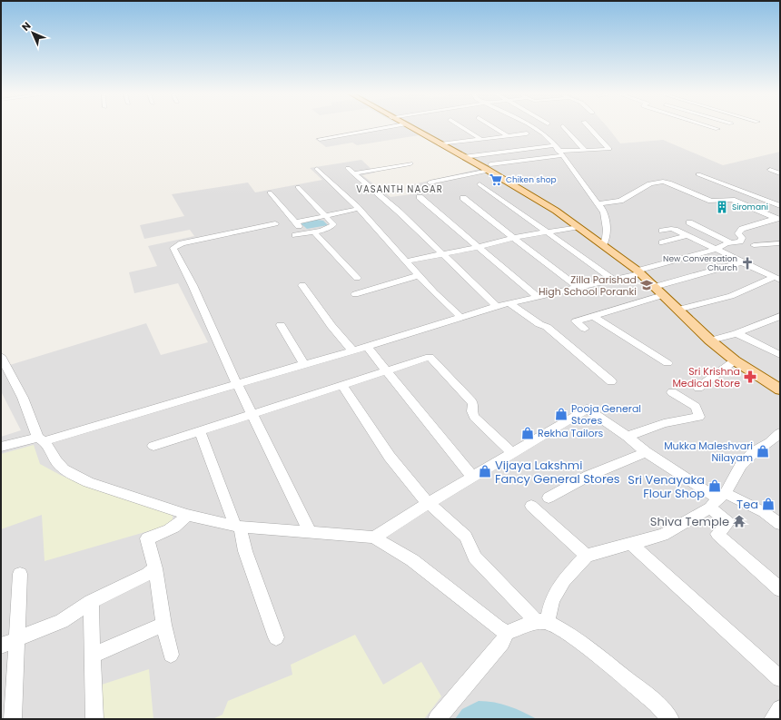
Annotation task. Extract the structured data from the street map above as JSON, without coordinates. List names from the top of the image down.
{
  "districts": ["VASANTH NAGAR"],
  "places": {
    "supermarket": ["Chiken shop"],
    "building": ["Siromani"],
    "church": ["New Conversation Church"],
    "school or university": ["Zilla Parishad High School Poranki"],
    "pharmacy": ["Sri Krishna Medical Store"],
    "shop": [
      "Pooja General Stores",
      "Rekha Tailors",
      "Mukka Maleshvari Nilayam",
      "Vijaya Lakshmi Fancy General Stores",
      "Sri Venayaka Flour Shop",
      "Tea"
    ],
    "temple": ["Shiva Temple"]
  },
  "north": "top left"
}
